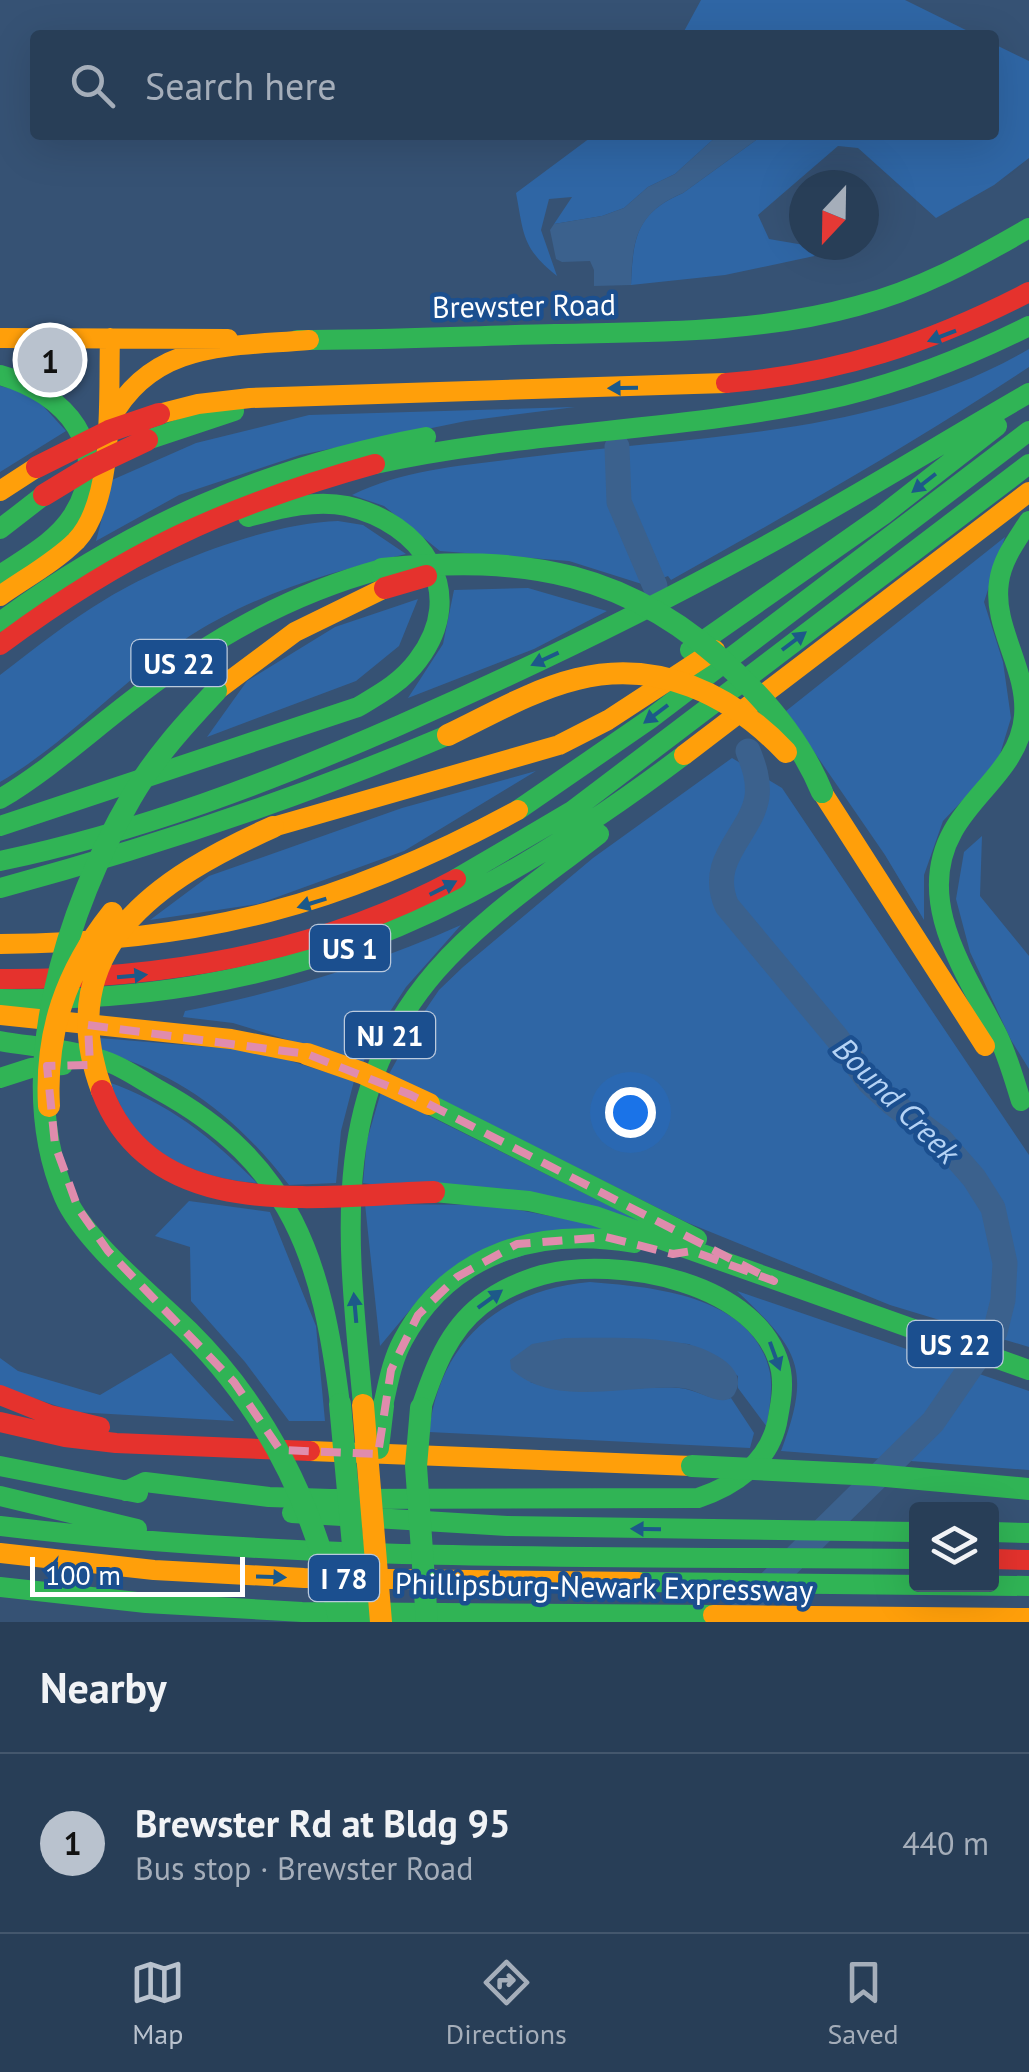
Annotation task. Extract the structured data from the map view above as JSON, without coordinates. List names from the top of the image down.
{
  "streets": {
    "main road": [
      "Brewster Road",
      "US 22",
      "US 1",
      "NJ 21",
      "I 78",
      "Phillipsburg-Newark Expressway"
    ]
  },
  "crossings": [
    ["US 1", "NJ 21"]
  ],
  "water": ["Bound Creek"],
  "scale_bar": "100 m",
  "north": "bottom",
  "page": {
    "search": "Search here",
    "pins": "1",
    "scale": "100 m",
    "heading": "Nearby",
    "list": [
      {
        "mark": "1",
        "name": "Brewster Rd at Bldg 95",
        "note": "Bus stop · Brewster Road",
        "value": "440 m"
      }
    ],
    "nav": ["Map", "Directions", "Saved"]
  }
}
